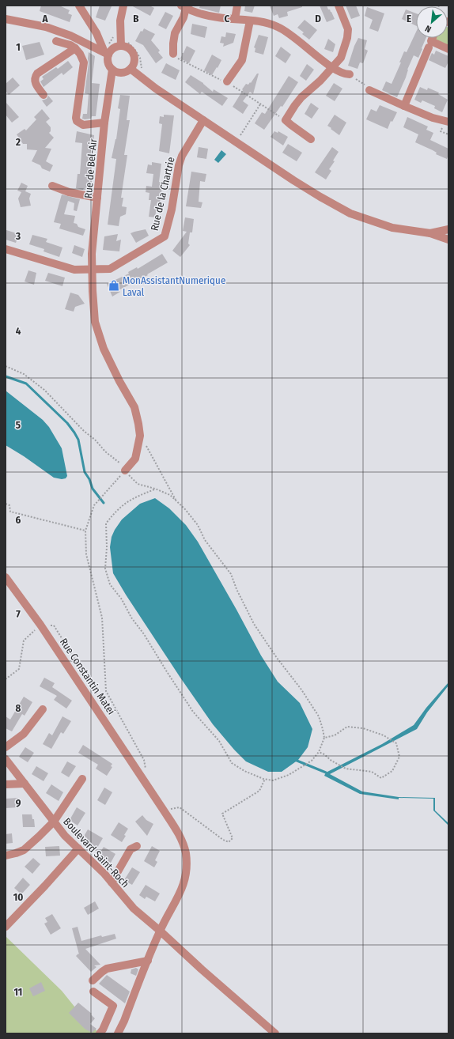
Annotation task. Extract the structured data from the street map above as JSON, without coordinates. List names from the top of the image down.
{
  "streets": {
    "street": [
      "Rue de Bel-Air",
      "Rue de la Chartrie",
      "Rue Constantin Matei",
      "Boulevard Saint-Roch"
    ]
  },
  "crossings": [
    ["Rue de Bel-Air", "Rue de la Chartrie"],
    ["Rue Constantin Matei", "Boulevard Saint-Roch"]
  ],
  "places": {
    "shop": ["MonAssistantNumerique Laval"]
  },
  "north": "bottom left",
  "grid": {
    "columns": [
      "A",
      "B",
      "C",
      "D",
      "E"
    ],
    "rows": [
      "1",
      "2",
      "3",
      "4",
      "5",
      "6",
      "7",
      "8",
      "9",
      "10",
      "11"
    ]
  }
}
